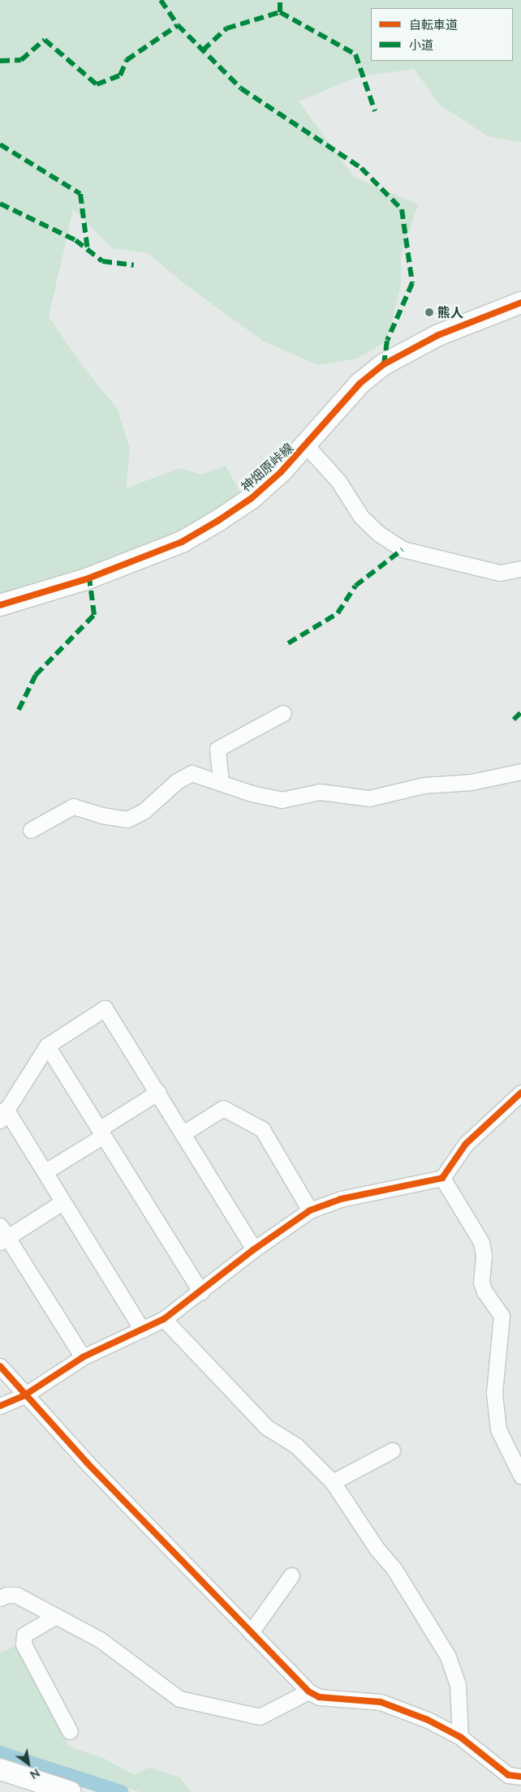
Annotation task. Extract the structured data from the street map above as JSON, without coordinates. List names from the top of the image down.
{
  "streets": {
    "street": ["神畑原峠線"]
  },
  "places": ["熊人"],
  "legend": ["自転車道", "小道"],
  "north": "bottom right"
}
